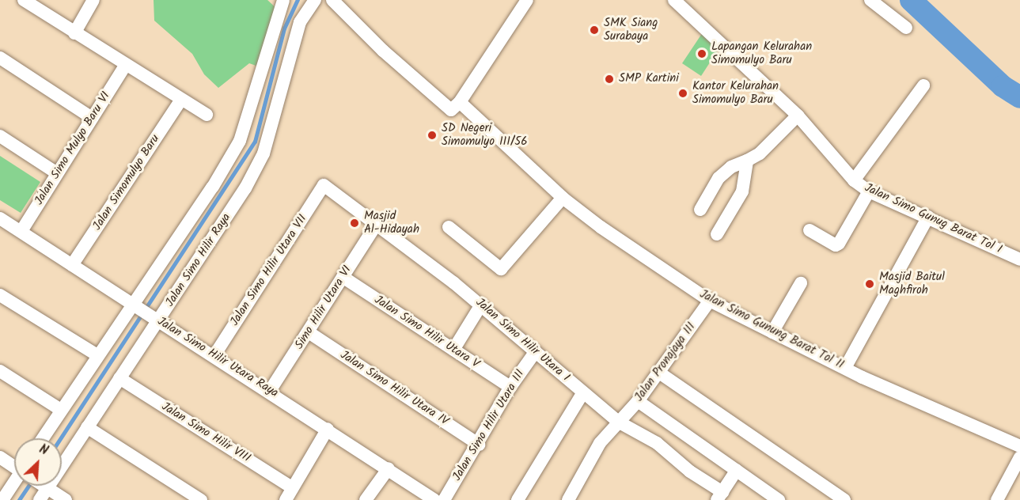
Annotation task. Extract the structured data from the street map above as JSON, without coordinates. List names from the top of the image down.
{
  "streets": {
    "street": [
      "Jalan Simo Mulyo Baru VI",
      "Jalan Simomulyo Baru",
      "Jalan Simo Gunug Barat Tol I",
      "Jalan Simo Hilir Raya",
      "Jalan Simo Hilir Utara VII",
      "Simo Hilir Utara VI",
      "Jalan Simo Gunung Barat Tol II",
      "Jalan Simo Hilir Utara V",
      "Jalan Simo Hilir Utara I",
      "Jalan Simo Hilir Utara Raya",
      "Jalan Pronajaya III",
      "Jalan Simo Hilir Utara IV",
      "Jalan Simo Hilir Utara III",
      "Jalan Simo Hilir VIII"
    ]
  },
  "crossings": [
    ["Jalan Simo Mulyo Baru VI", "Jalan Simo Hilir Utara Raya"],
    ["Jalan Simomulyo Baru", "Jalan Simo Hilir Utara Raya"],
    ["Jalan Simo Hilir Raya", "Jalan Simo Hilir Utara Raya"],
    ["Jalan Simo Hilir Raya", "Jalan Simo Hilir VIII"],
    ["Jalan Simo Hilir Utara VII", "Jalan Simo Hilir Utara I"],
    ["Jalan Simo Hilir Utara VII", "Jalan Simo Hilir Utara Raya"],
    ["Simo Hilir Utara VI", "Jalan Simo Hilir Utara V"],
    ["Simo Hilir Utara VI", "Jalan Simo Hilir Utara I"],
    ["Simo Hilir Utara VI", "Jalan Simo Hilir Utara Raya"],
    ["Simo Hilir Utara VI", "Jalan Simo Hilir Utara IV"],
    ["Jalan Simo Gunung Barat Tol II", "Jalan Pronajaya III"],
    ["Jalan Simo Hilir Utara V", "Jalan Simo Hilir Utara III"],
    ["Jalan Simo Hilir Utara I", "Jalan Pronajaya III"],
    ["Jalan Simo Hilir Utara I", "Jalan Simo Hilir Utara III"],
    ["Jalan Simo Hilir Utara IV", "Jalan Simo Hilir Utara III"]
  ],
  "places": [
    "SMK Siang Surabaya",
    "Lapangan Kelurahan Simomulyo Baru",
    "SMP Kartini",
    "Kantor Kelurahan Simomulyo Baru",
    "SD Negeri Simomulyo III/56",
    "Masjid Al-Hidayah",
    "Masjid Baitul Maghfiroh"
  ],
  "north": "top right"
}
